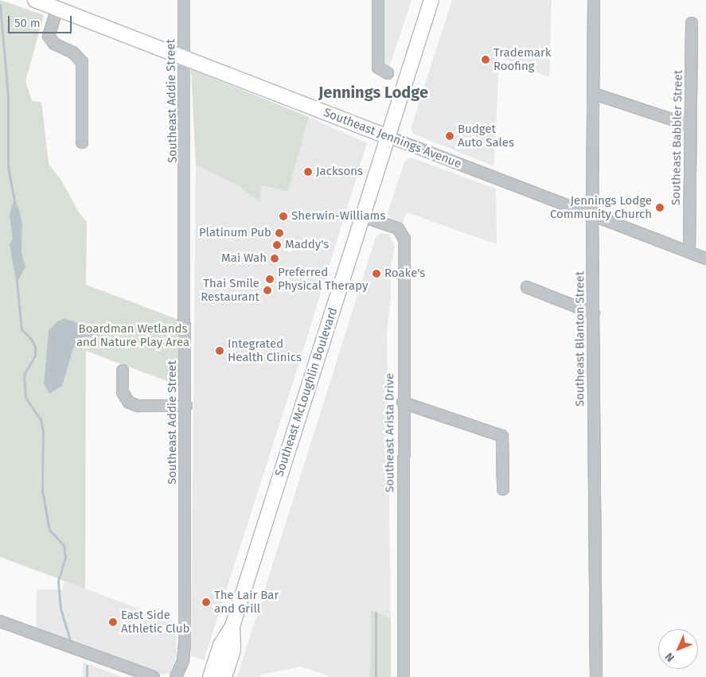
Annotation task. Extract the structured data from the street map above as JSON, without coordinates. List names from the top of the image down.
{
  "streets": {
    "main road": ["Southeast Jennings Avenue", "Southeast McLoughlin Boulevard"],
    "street": [
      "Southeast Addie Street",
      "Southeast Babbler Street",
      "Southeast Blanton Street",
      "Southeast Arista Drive"
    ]
  },
  "crossings": [
    ["Southeast Addie Street", "Southeast Jennings Avenue"],
    ["Southeast Babbler Street", "Southeast Jennings Avenue"],
    ["Southeast Jennings Avenue", "Southeast Blanton Street"],
    ["Southeast Jennings Avenue", "Southeast McLoughlin Boulevard"],
    ["Southeast McLoughlin Boulevard", "Southeast Arista Drive"]
  ],
  "districts": ["Jennings Lodge"],
  "parks": ["Boardman Wetlands and Nature Play Area"],
  "places": [
    "Trademark Roofing",
    "Budget Auto Sales",
    "Jacksons",
    "Jennings Lodge Community Church",
    "Sherwin-Williams",
    "Platinum Pub",
    "Maddy's",
    "Mai Wah",
    "Roake's",
    "Preferred Physical Therapy",
    "Thai Smile Restaurant",
    "Integrated Health Clinics",
    "The Lair Bar and Grill",
    "East Side Athletic Club"
  ],
  "scale_bar": "50 m",
  "north": "bottom left"
}
